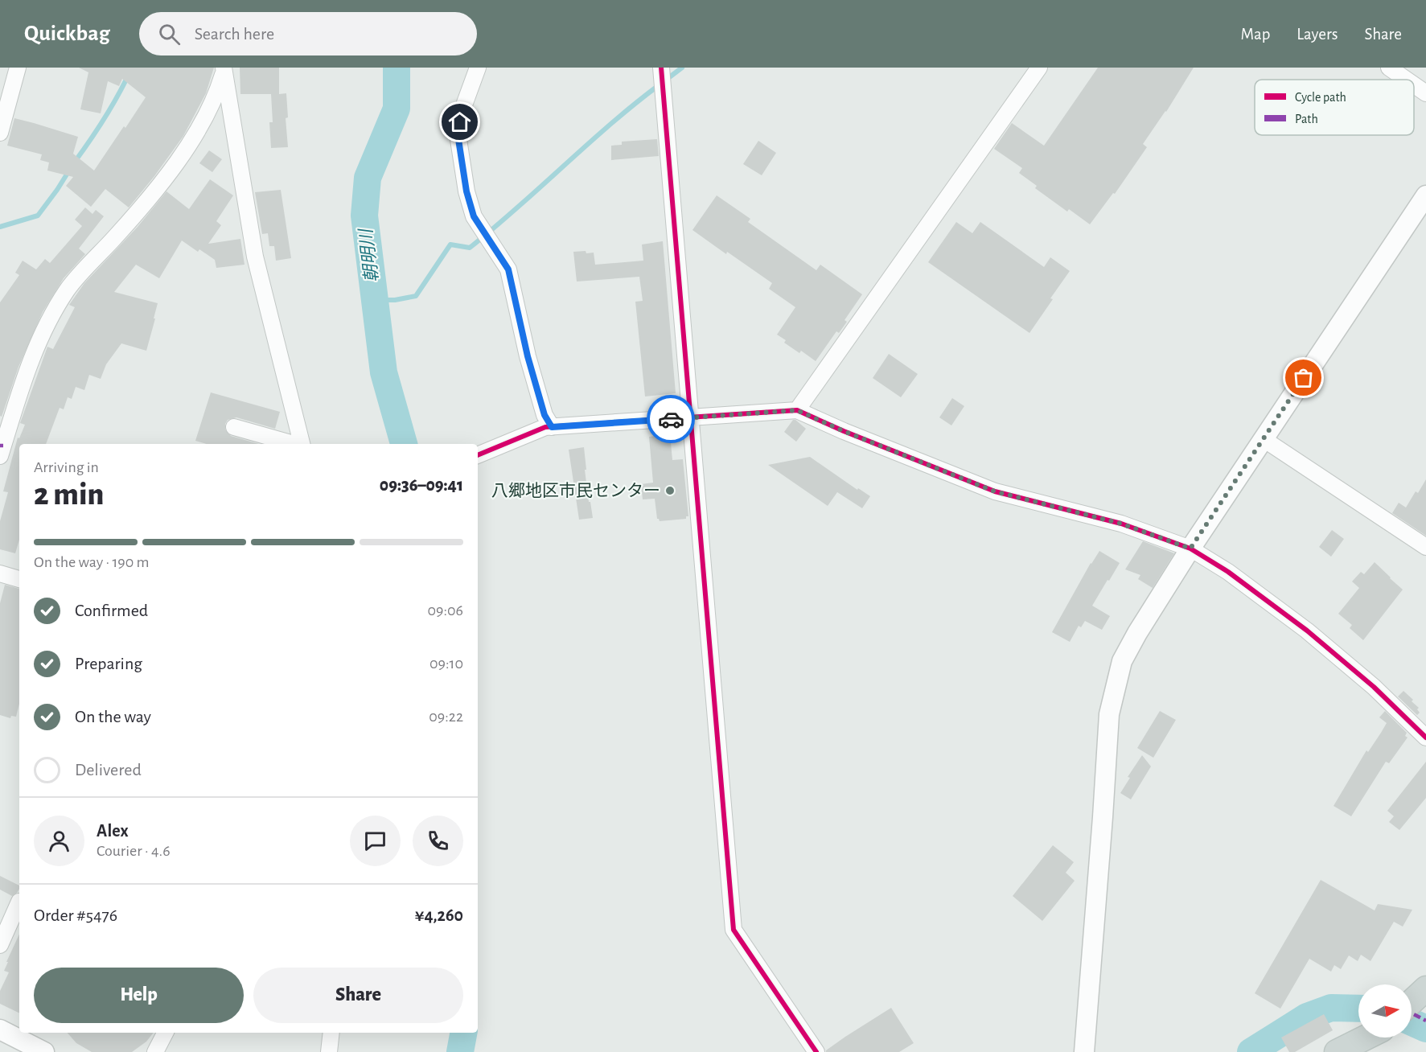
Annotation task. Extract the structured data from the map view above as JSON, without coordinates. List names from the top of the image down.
{
  "water": ["朝明川"],
  "places": ["八郷地区市民センター"],
  "legend": ["Cycle path", "Path"],
  "north": "right",
  "page": {
    "header": "Quickbag",
    "search": "Search here",
    "nav": ["Map", "Layers", "Share"],
    "heading": ["2 min", "Arriving in", "09:36–09:41"],
    "panel": [
      "Alex",
      "Courier · 4.6",
      "Order #5476",
      "¥4,260"
    ],
    "bar": "On the way · 190 m",
    "list": [
      ["Confirmed", "09:06"],
      ["Preparing", "09:10"],
      ["On the way", "09:22"],
      "Delivered"
    ],
    "buttons": ["Help", "Share"]
  }
}
